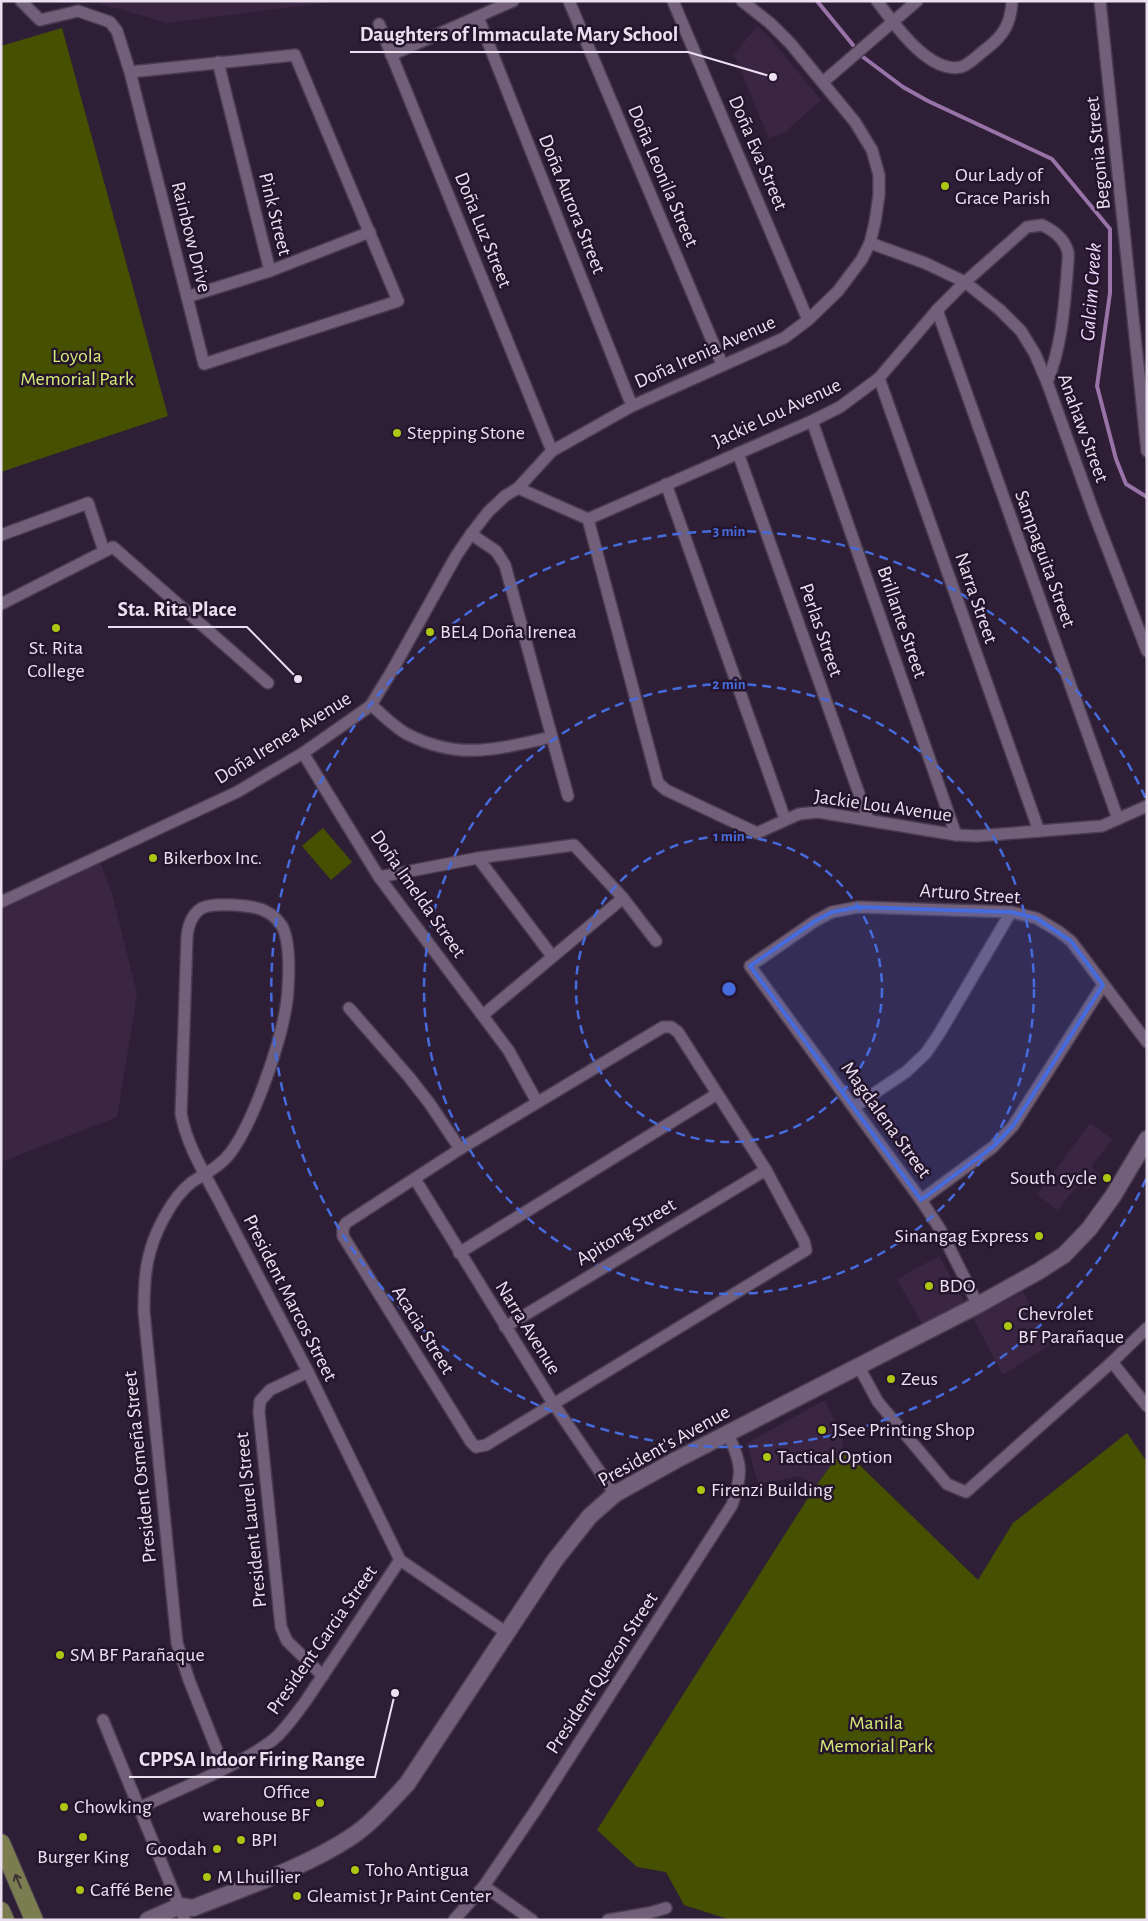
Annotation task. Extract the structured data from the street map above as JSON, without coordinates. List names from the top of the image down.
{
  "streets": {
    "street": [
      "Doña Eva Street",
      "Begonia Street",
      "Doña Leonila Street",
      "Doña Aurora Street",
      "Pink Street",
      "Doña Luz Street",
      "Rainbow Drive",
      "Doña Irenia Avenue",
      "Jackie Lou Avenue",
      "Anahaw Street",
      "Sampaguita Street",
      "Narra Street",
      "Brillante Street",
      "Perlas Street",
      "Doña Irenea Avenue",
      "Doña Imelda Street",
      "Arturo Street",
      "Magdalena Street",
      "Apitong Street",
      "President Marcos Street",
      "Narra Avenue",
      "Acacia Street",
      "President's Avenue",
      "President Osmeña Street",
      "President Laurel Street",
      "President Garcia Street",
      "President Quezon Street"
    ]
  },
  "crossings": [
    ["Doña Eva Street", "Doña Irenia Avenue"],
    ["Doña Leonila Street", "Doña Irenia Avenue"],
    ["Doña Aurora Street", "Doña Irenia Avenue"],
    ["Pink Street", "Rainbow Drive"],
    ["Doña Luz Street", "Doña Irenia Avenue"],
    ["Doña Irenia Avenue", "Anahaw Street"],
    ["Doña Irenia Avenue", "Doña Irenea Avenue"],
    ["Jackie Lou Avenue", "Anahaw Street"],
    ["Jackie Lou Avenue", "Sampaguita Street"],
    ["Jackie Lou Avenue", "Narra Street"],
    ["Jackie Lou Avenue", "Brillante Street"],
    ["Jackie Lou Avenue", "Perlas Street"],
    ["Doña Irenea Avenue", "Doña Imelda Street"],
    ["Arturo Street", "Magdalena Street"],
    ["Magdalena Street", "President's Avenue"],
    ["Apitong Street", "Narra Avenue"],
    ["President Marcos Street", "President's Avenue"],
    ["President Marcos Street", "President Osmeña Street"],
    ["President Marcos Street", "President Laurel Street"],
    ["President Marcos Street", "President Garcia Street"],
    ["Narra Avenue", "Acacia Street"],
    ["Narra Avenue", "President's Avenue"],
    ["President's Avenue", "President Quezon Street"],
    ["President Osmeña Street", "President Garcia Street"],
    ["President Laurel Street", "President Garcia Street"]
  ],
  "water": ["Galcim Creek"],
  "parks": ["Loyola Memorial Park", "Manila Memorial Park"],
  "places": [
    "Daughters of Immaculate Mary School",
    "Our Lady of Grace Parish",
    "Stepping Stone",
    "St. Rita College",
    "BEL4 Doña Irenea",
    "Sta. Rita Place",
    "Bikerbox Inc.",
    "South cycle",
    "Sinangag Express",
    "BDO",
    "Chevrolet BF Parañaque",
    "Zeus",
    "JSee Printing Shop",
    "Tactical Option",
    "Firenzi Building",
    "SM BF Parañaque",
    "CPPSA Indoor Firing Range",
    "Office warehouse BF",
    "Chowking",
    "Burger King",
    "BPI",
    "Goodah",
    "Toho Antigua",
    "M Lhuillier",
    "Caffé Bene",
    "Gleamist Jr Paint Center"
  ],
  "rings": ["3 min", "2 min", "1 min"]
}
